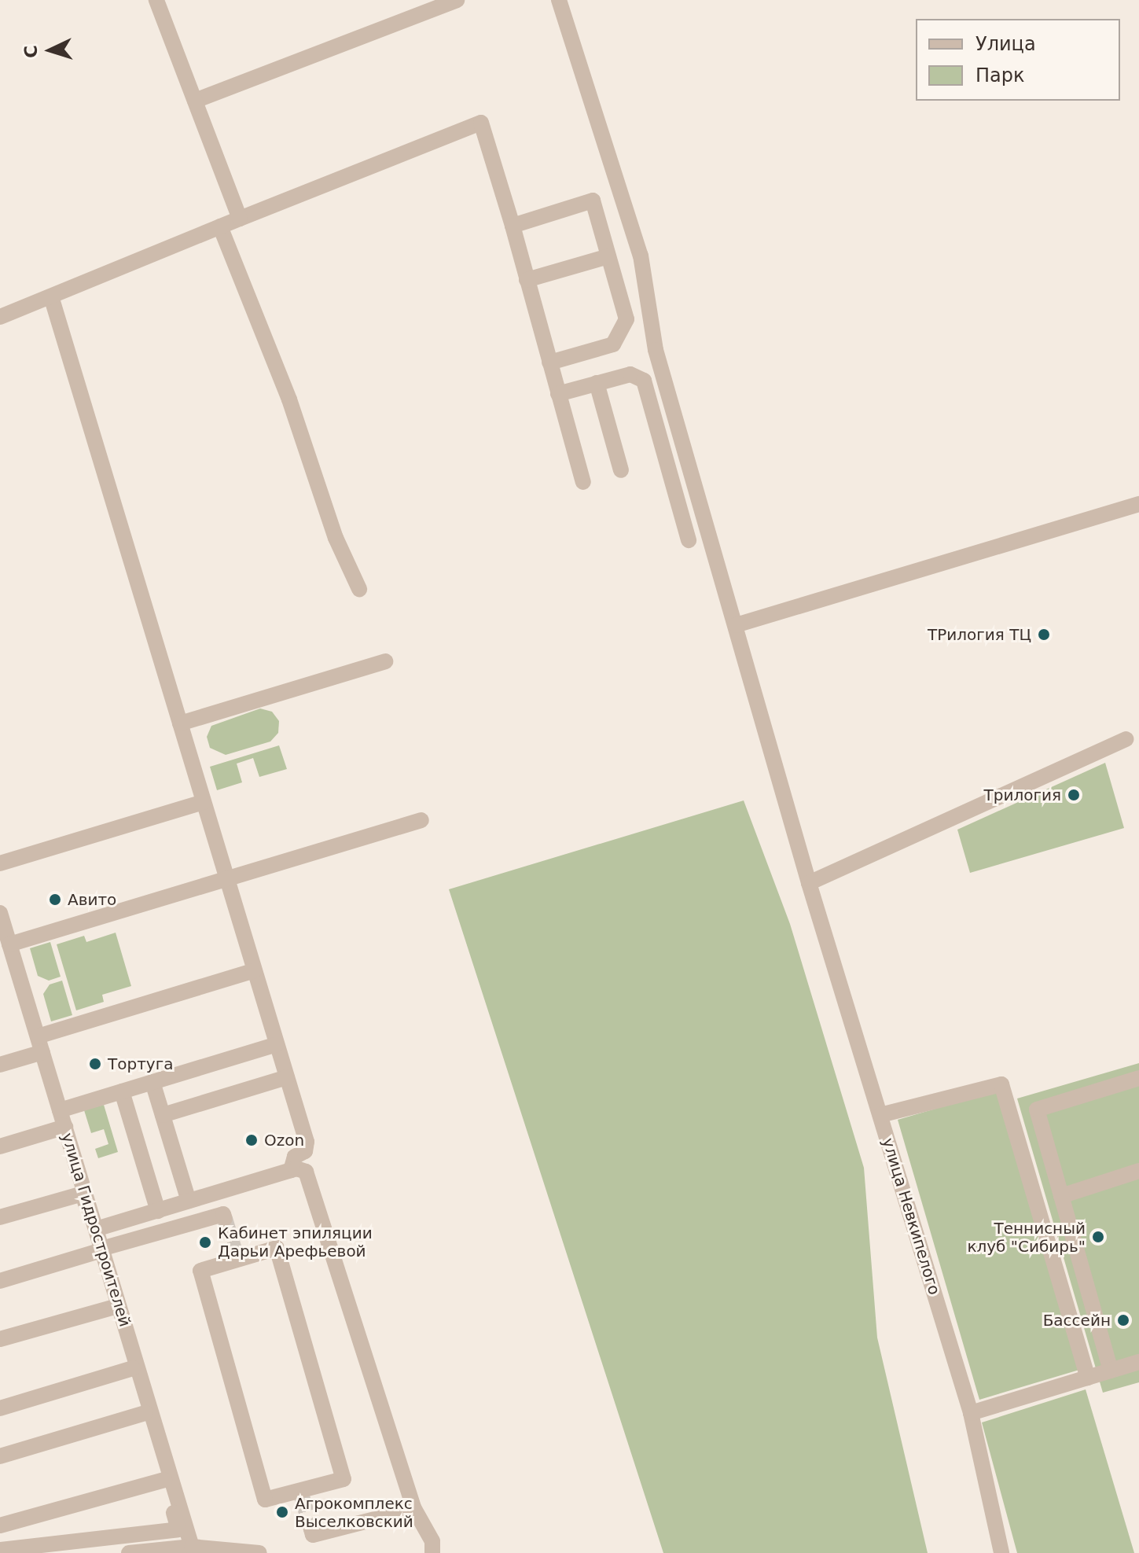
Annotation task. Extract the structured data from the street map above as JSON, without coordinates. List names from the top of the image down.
{
  "streets": {
    "street": ["улица Невкипелого", "улица Гидростроителей"]
  },
  "places": [
    "ТРилогия ТЦ",
    "Трилогия",
    "Авито",
    "Тортуга",
    "Ozon",
    "Теннисный клуб \"Сибирь\"",
    "Кабинет эпиляции Дарьи Арефьевой",
    "Бассейн",
    "Агрокомплекс Выселковский"
  ],
  "legend": ["Улица", "Парк"],
  "north": "left"
}
